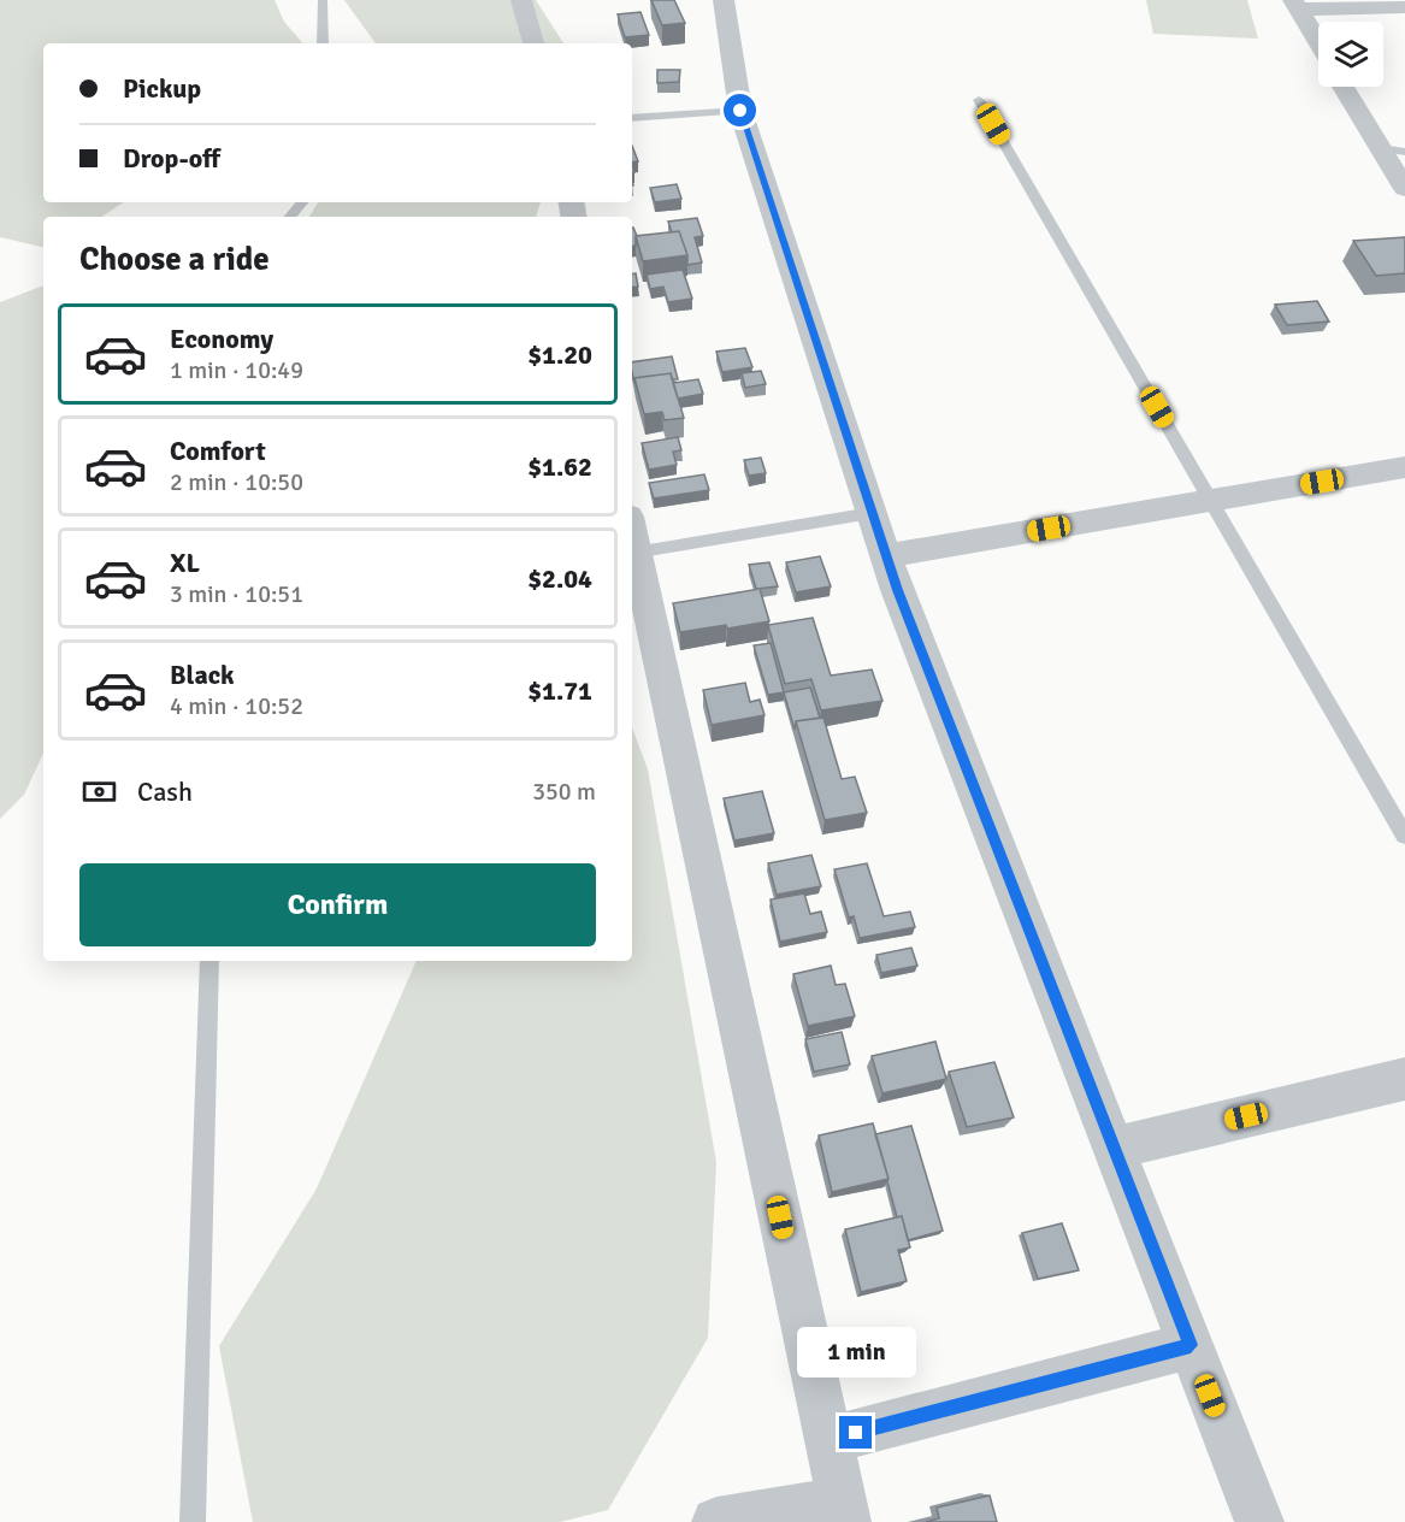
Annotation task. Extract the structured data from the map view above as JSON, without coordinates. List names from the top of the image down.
{
  "page": {
    "banner": ["Pickup", "Drop-off"],
    "heading": "Choose a ride",
    "list": [
      {
        "name": "Economy",
        "note": "1 min · 10:49",
        "value": "$1.20"
      },
      {
        "name": "Comfort",
        "note": "2 min · 10:50",
        "value": "$1.62"
      },
      {
        "name": "XL",
        "note": "3 min · 10:51",
        "value": "$2.04"
      },
      {
        "name": "Black",
        "note": "4 min · 10:52",
        "value": "$1.71"
      }
    ],
    "pay": ["Cash", "350 m"],
    "buttons": "Confirm",
    "bubble": "1 min"
  }
}
